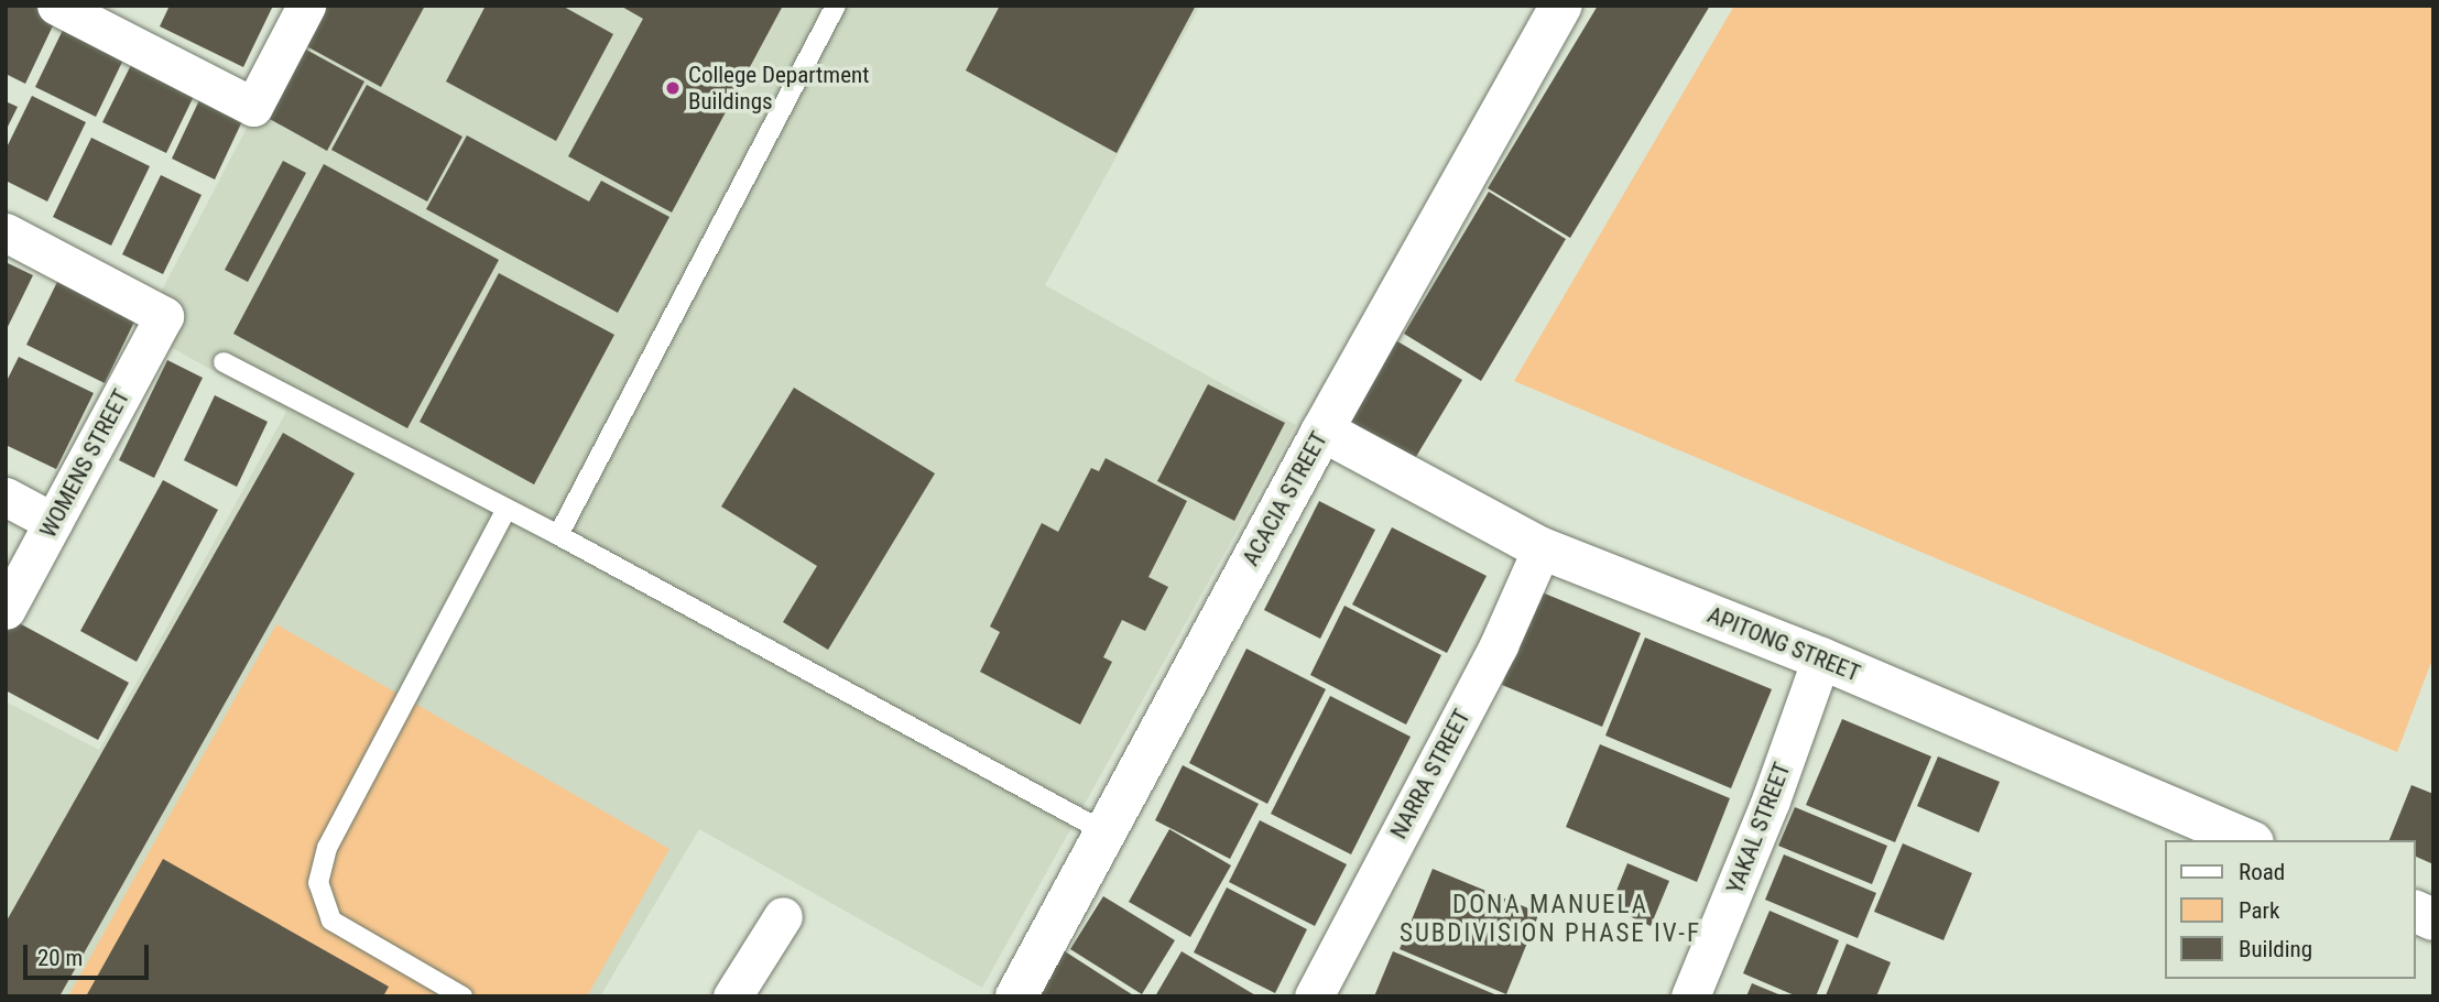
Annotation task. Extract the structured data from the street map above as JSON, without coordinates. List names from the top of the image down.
{
  "streets": {
    "street": [
      "WOMENS STREET",
      "ACACIA STREET",
      "APITONG STREET",
      "NARRA STREET",
      "YAKAL STREET"
    ]
  },
  "crossings": [
    ["ACACIA STREET", "APITONG STREET"],
    ["APITONG STREET", "NARRA STREET"],
    ["APITONG STREET", "YAKAL STREET"]
  ],
  "districts": ["DONA MANUELA SUBDIVISION PHASE IV-F"],
  "places": ["College Department Buildings"],
  "legend": ["Road", "Park", "Building"],
  "scale_bar": "20 m"
}
